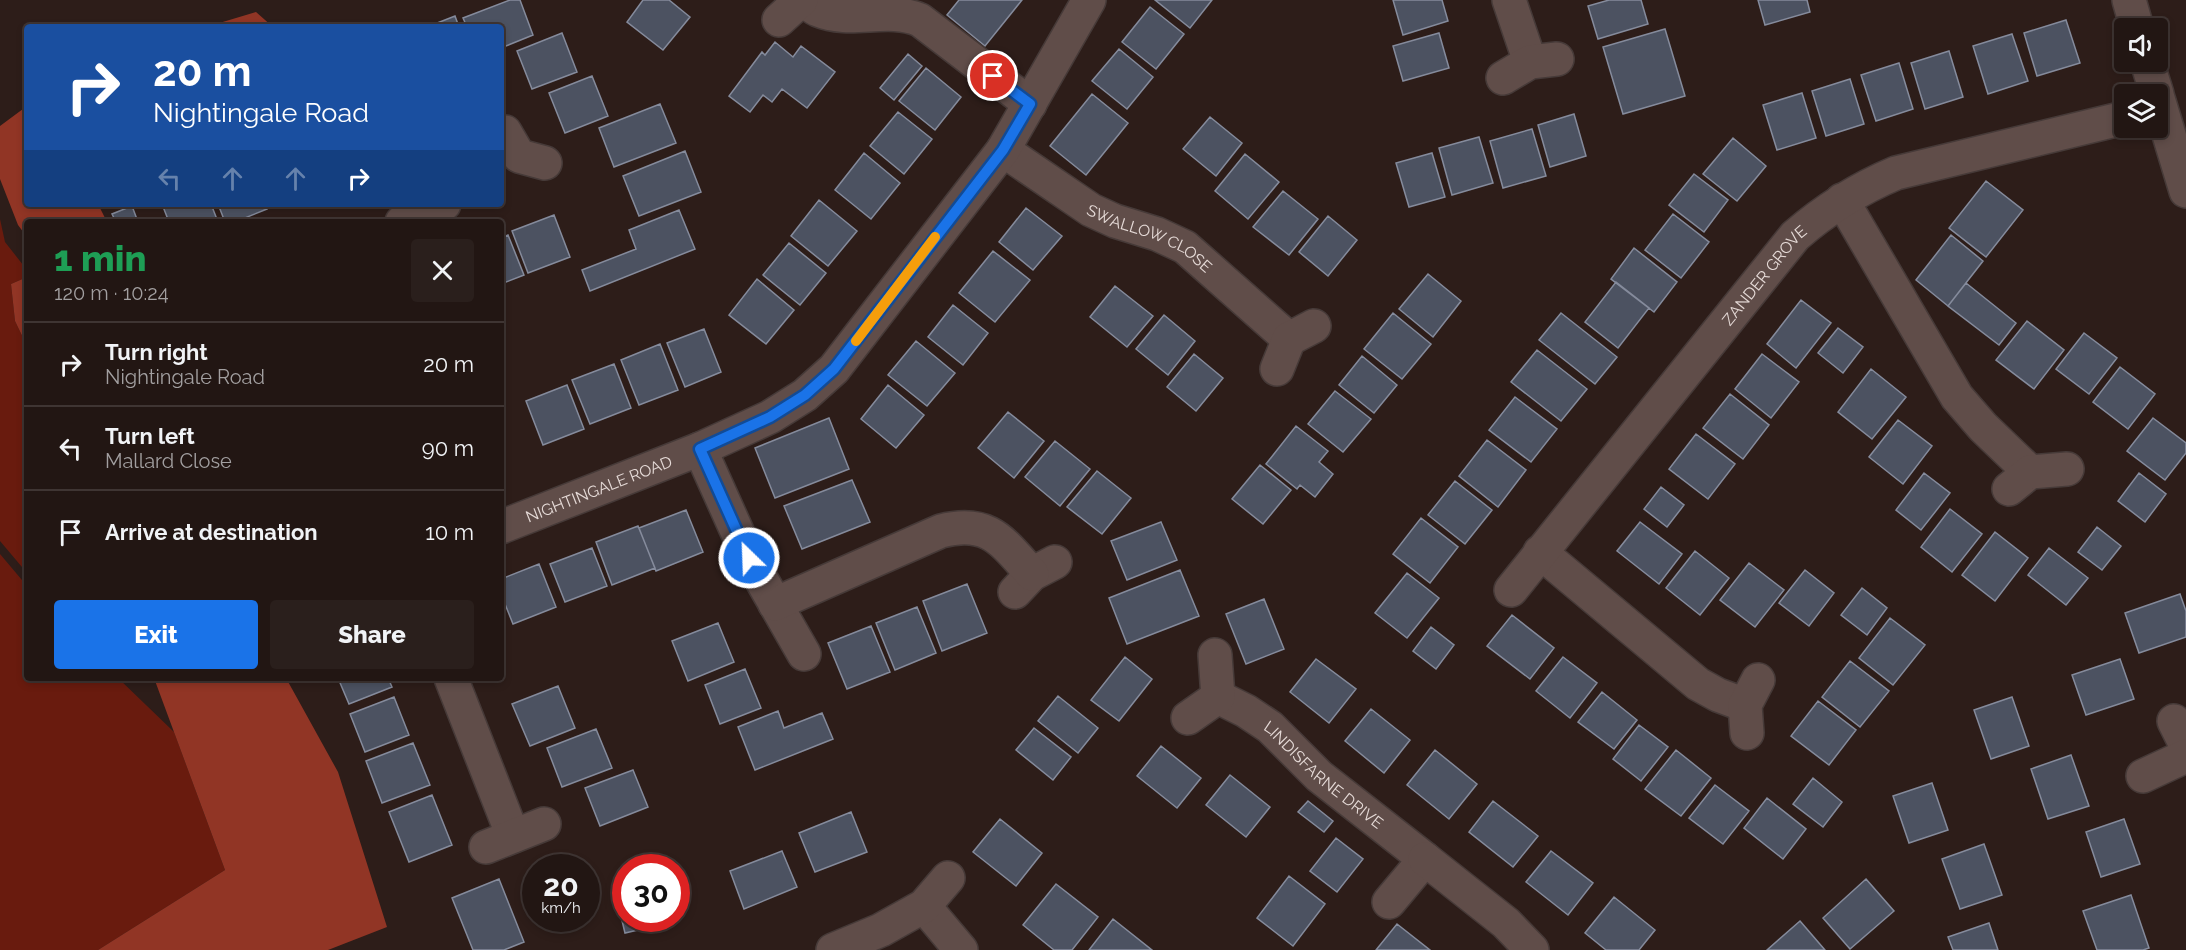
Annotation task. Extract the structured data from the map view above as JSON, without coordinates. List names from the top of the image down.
{
  "streets": {
    "street": [
      "SWALLOW CLOSE",
      "ZANDER GROVE",
      "NIGHTINGALE ROAD",
      "LINDISFARNE DRIVE"
    ]
  },
  "crossings": [
    ["SWALLOW CLOSE", "NIGHTINGALE ROAD"]
  ],
  "page": {
    "turn": ["20 m", "Nightingale Road"],
    "heading": ["1 min", "120 m · 10:24"],
    "list": [
      {
        "name": "Turn right",
        "note": "Nightingale Road",
        "value": "20 m"
      },
      {
        "name": "Turn left",
        "note": "Mallard Close",
        "value": "90 m"
      },
      {
        "name": "Arrive at destination",
        "value": "10 m"
      }
    ],
    "buttons": ["Exit", "Share"],
    "speed": "20 km/h",
    "limit": "30"
  }
}
